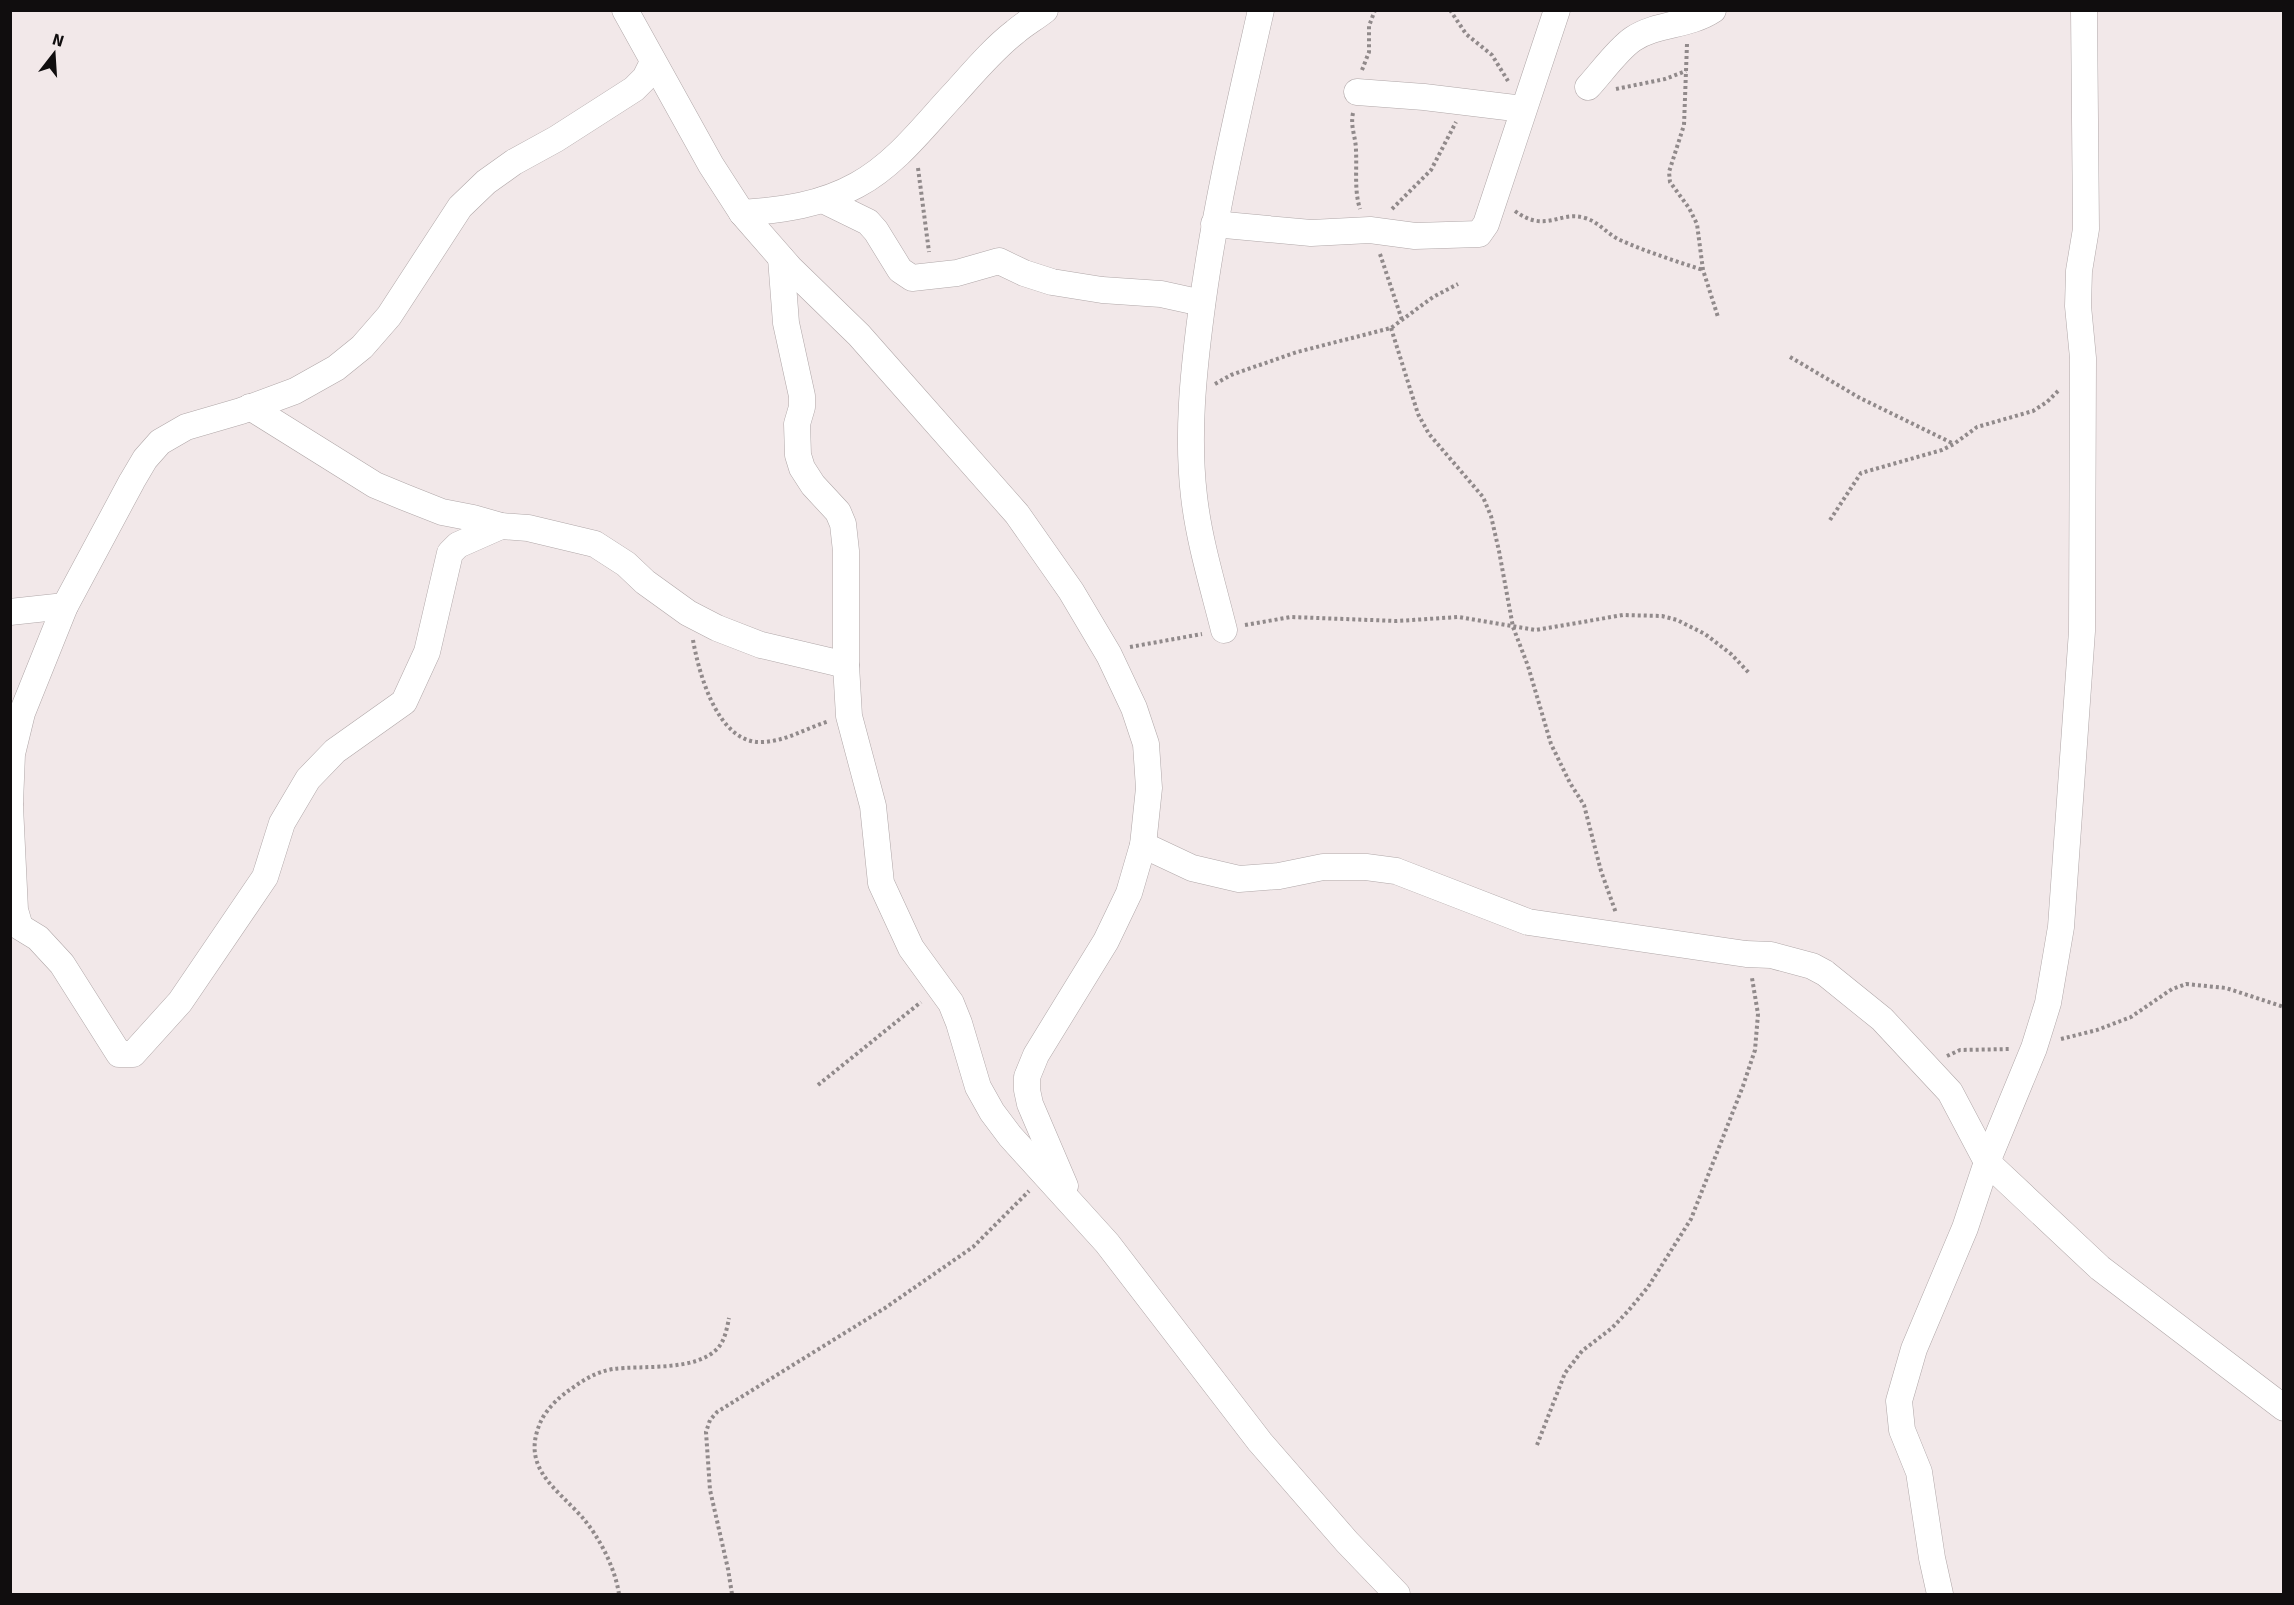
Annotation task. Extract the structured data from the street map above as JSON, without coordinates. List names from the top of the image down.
{
  "north": "top"
}
